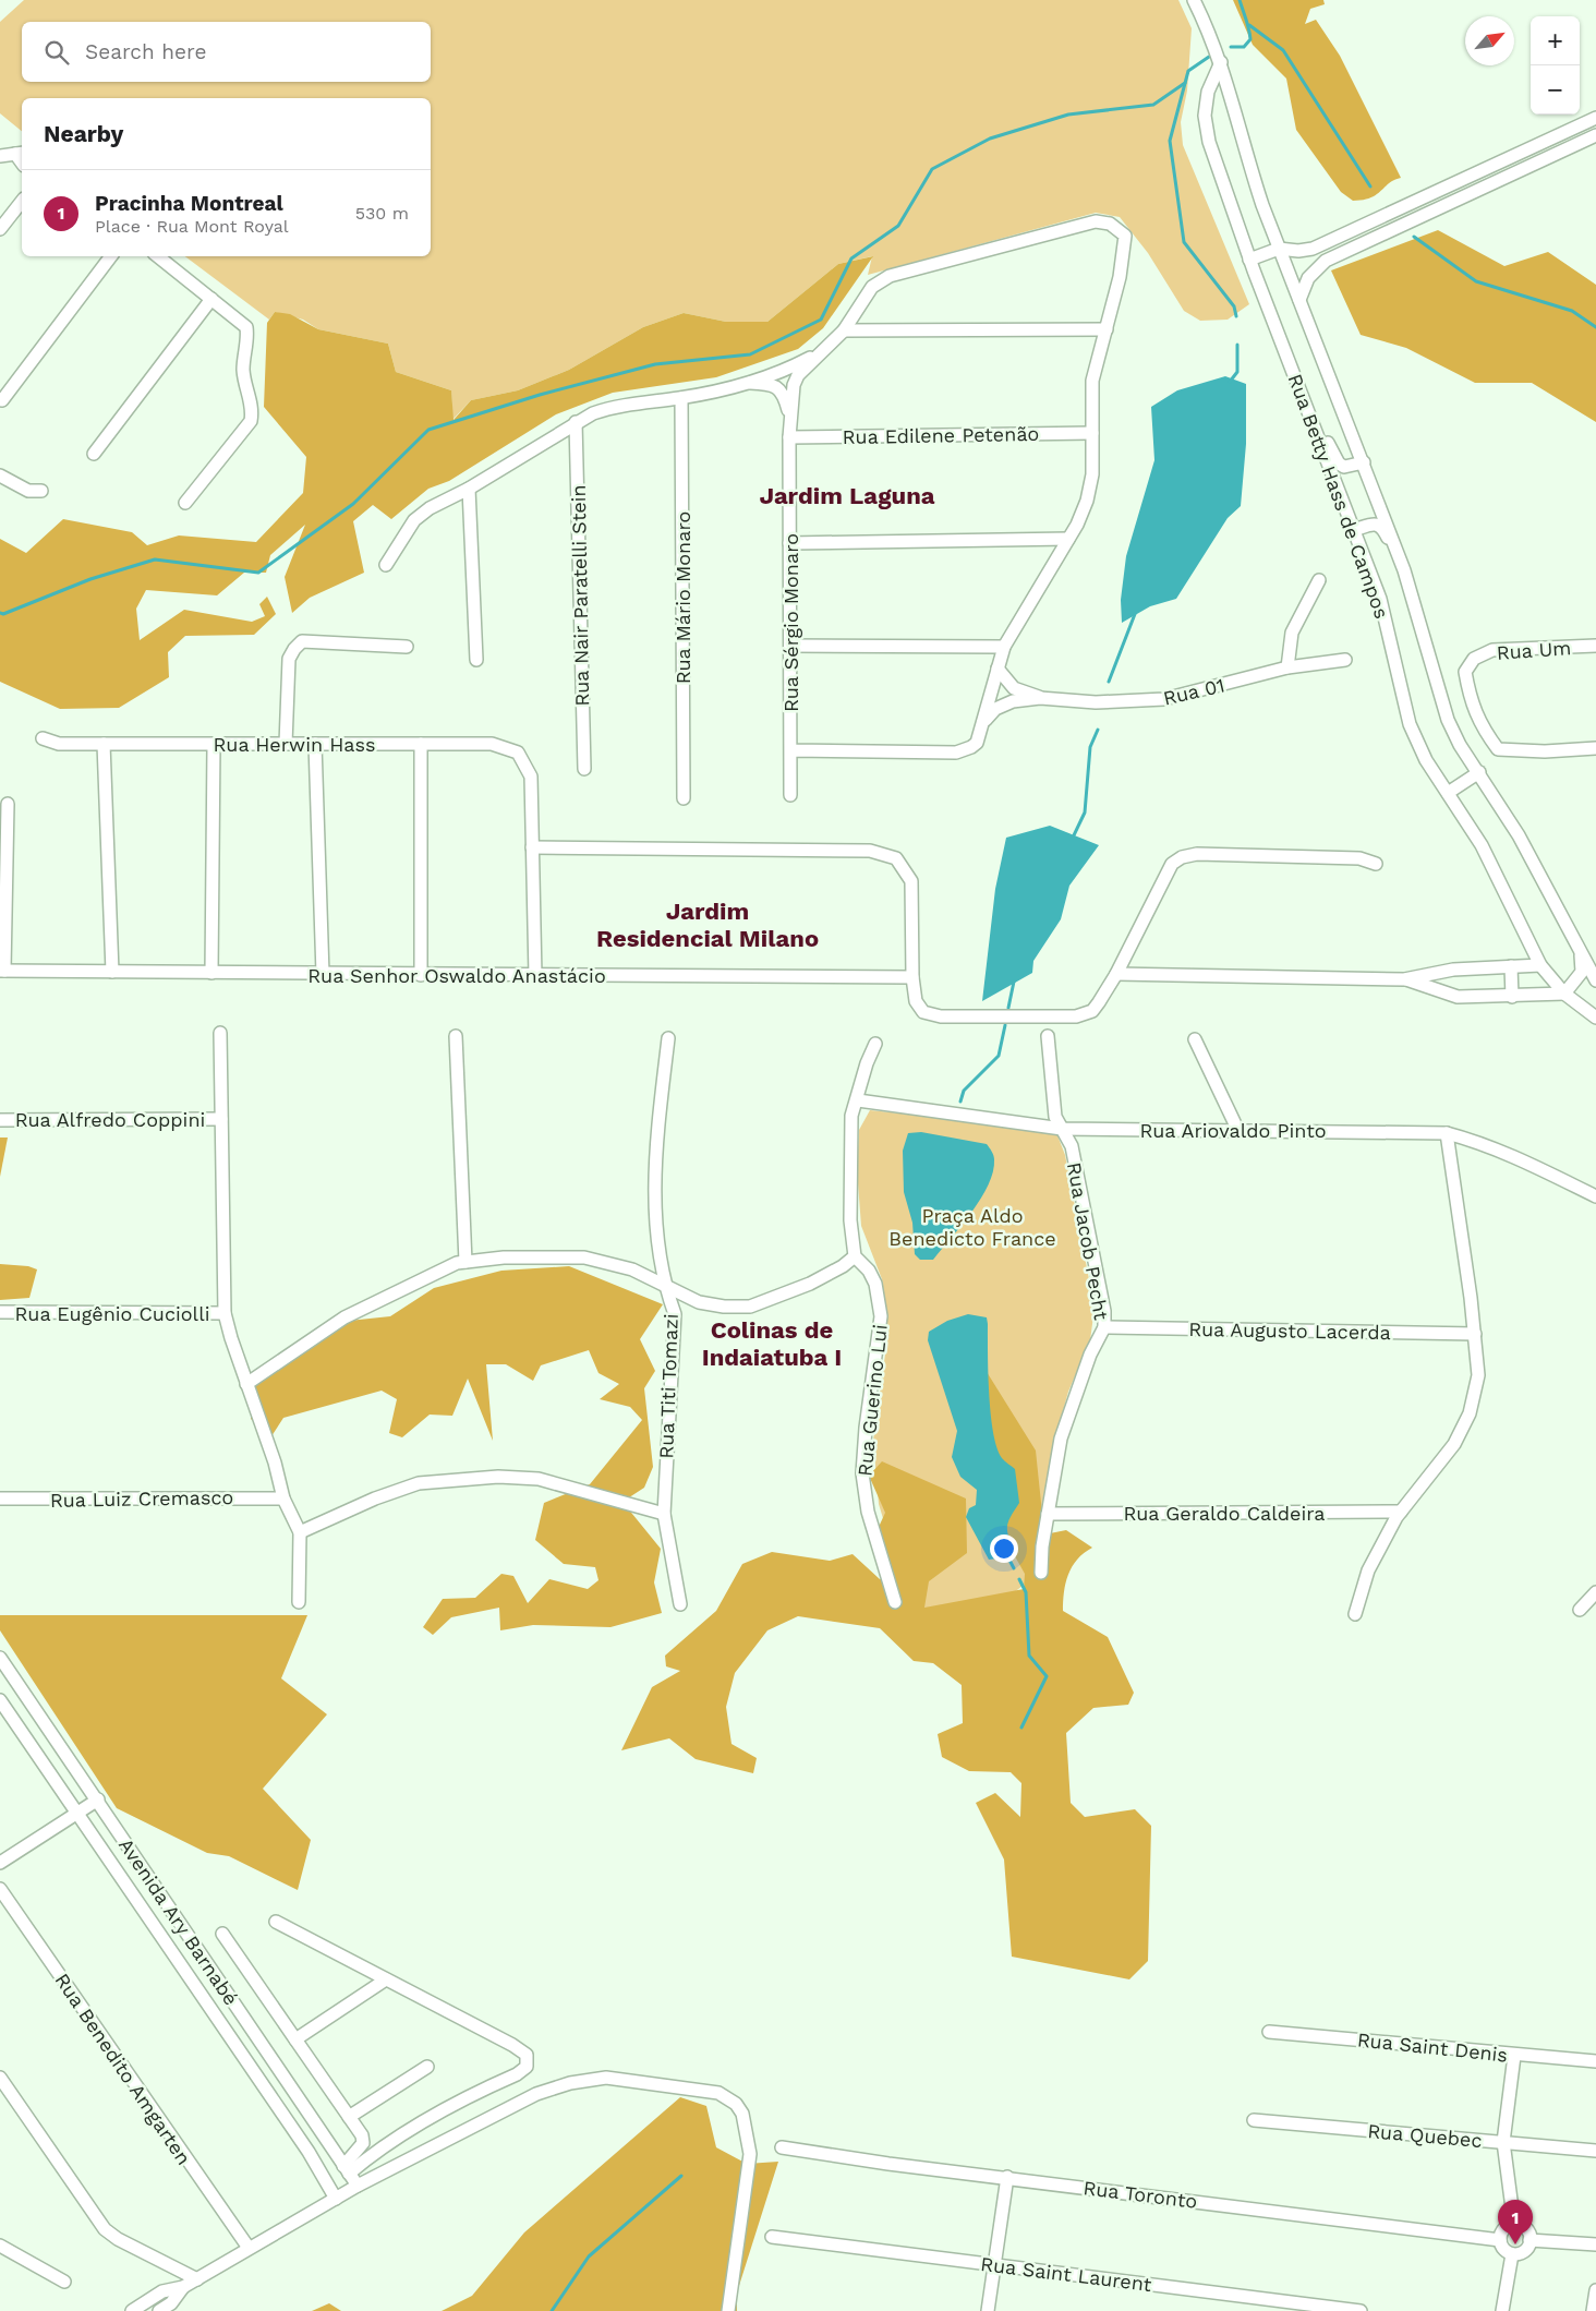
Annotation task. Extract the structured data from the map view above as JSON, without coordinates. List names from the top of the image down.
{
  "streets": {
    "street": [
      "Rua Edilene Petenão",
      "Rua Betty Hass de Campos",
      "Rua Nair Paratelli Stein",
      "Rua Mário Monaro",
      "Rua Sérgio Monaro",
      "Rua Um",
      "Rua 01",
      "Rua Herwin Hass",
      "Rua Senhor Oswaldo Anastácio",
      "Rua Alfredo Coppini",
      "Rua Ariovaldo Pinto",
      "Rua Jacob Pecht",
      "Rua Eugênio Cuciolli",
      "Rua Augusto Lacerda",
      "Rua Titi Tomazi",
      "Rua Guerino Lui",
      "Rua Luiz Cremasco",
      "Rua Geraldo Caldeira",
      "Avenida Ary Barnabé",
      "Rua Saint Denis",
      "Rua Benedito Amgarten",
      "Rua Quebec",
      "Rua Toronto",
      "Rua Saint Laurent"
    ]
  },
  "crossings": [
    ["Rua Edilene Petenão", "Rua Sérgio Monaro"],
    ["Rua Ariovaldo Pinto", "Rua Jacob Pecht"],
    ["Rua Jacob Pecht", "Rua Augusto Lacerda"],
    ["Rua Jacob Pecht", "Rua Geraldo Caldeira"]
  ],
  "districts": ["Jardim Laguna", "Jardim Residencial Milano", "Colinas de Indaiatuba I"],
  "parks": ["Praça Aldo Benedicto France"],
  "north": "top right",
  "page": {
    "map_buttons": ["+", "−"],
    "search": "Search here",
    "heading": "Nearby",
    "list": [
      {
        "mark": "1",
        "name": "Pracinha Montreal",
        "note": "Place · Rua Mont Royal",
        "value": "530 m"
      }
    ],
    "pins": "1"
  }
}
